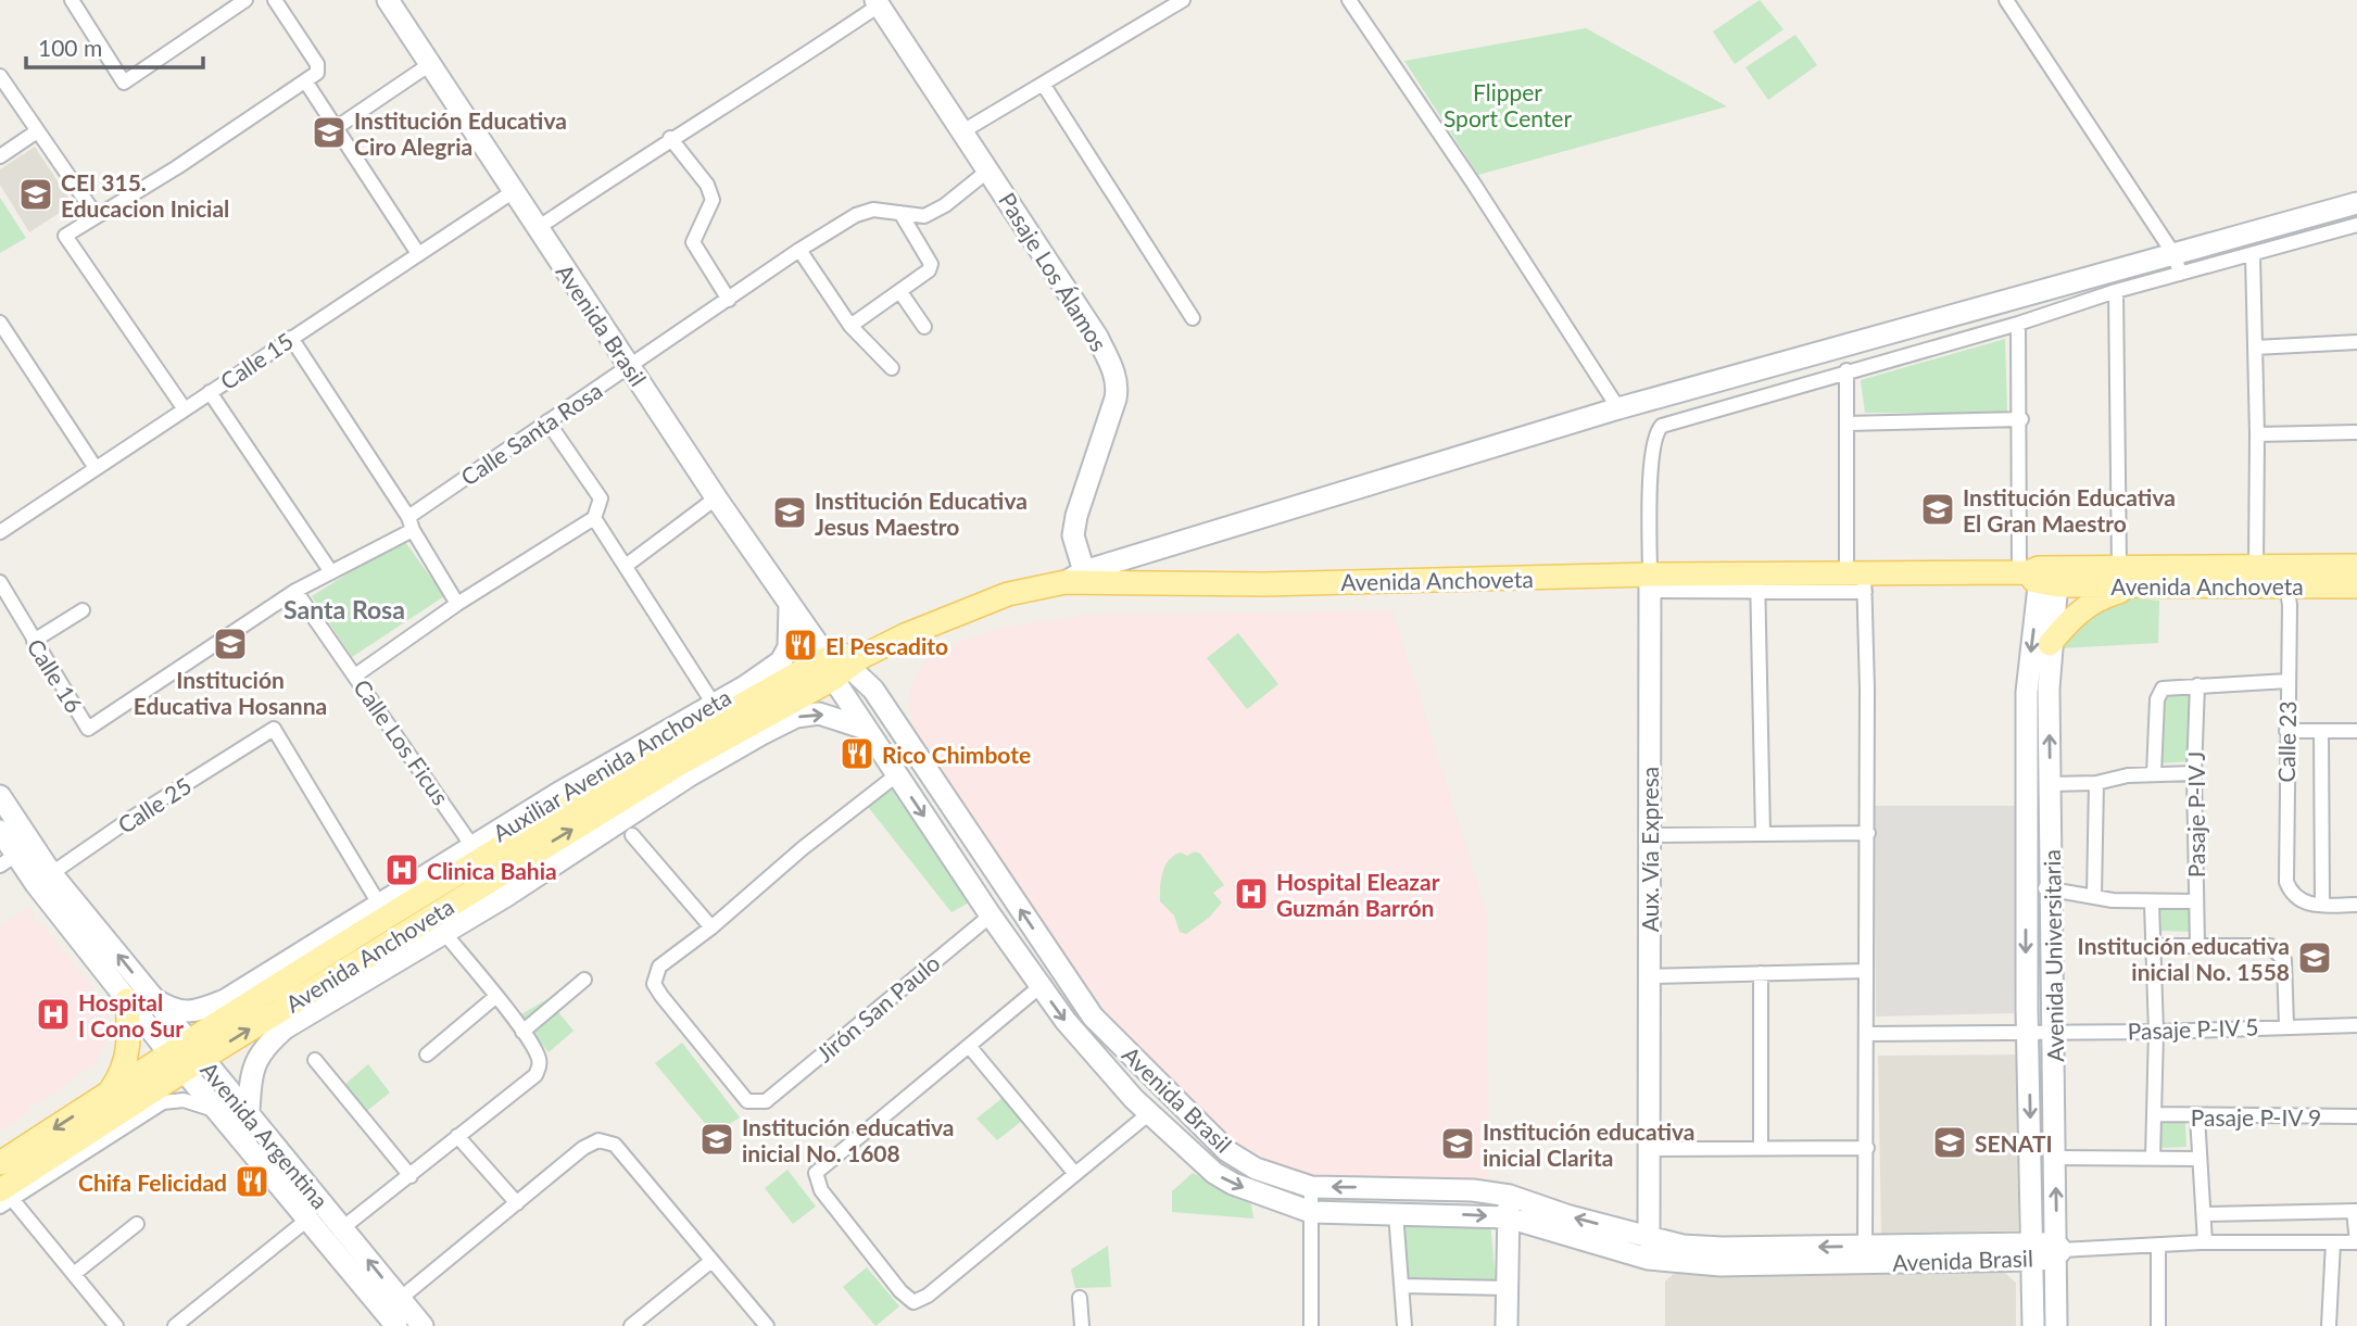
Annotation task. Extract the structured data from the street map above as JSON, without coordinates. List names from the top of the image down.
{
  "streets": {
    "main road": [
      "Pasaje Los Álamos",
      "Avenida Brasil",
      "Avenida Anchoveta",
      "Auxiliar Avenida Anchoveta",
      "Aux. Vía Expresa",
      "Avenida Universitaria",
      "Avenida Argentina"
    ],
    "street": [
      "Calle 15",
      "Calle Santa Rosa",
      "Calle 16",
      "Calle Los Ficus",
      "Calle 23",
      "Calle 25",
      "Pasaje P-IV J",
      "Jirón San Paulo",
      "Pasaje P-IV 5",
      "Pasaje P-IV 9"
    ]
  },
  "crossings": [
    ["Pasaje Los Álamos", "Calle Santa Rosa"],
    ["Pasaje Los Álamos", "Avenida Anchoveta"],
    ["Avenida Brasil", "Calle 15"],
    ["Avenida Brasil", "Calle Santa Rosa"],
    ["Avenida Brasil", "Avenida Anchoveta"],
    ["Avenida Brasil", "Auxiliar Avenida Anchoveta"],
    ["Avenida Brasil", "Aux. Vía Expresa"],
    ["Avenida Brasil", "Avenida Universitaria"],
    ["Avenida Brasil", "Jirón San Paulo"],
    ["Calle Santa Rosa", "Calle 16"],
    ["Calle Santa Rosa", "Calle Los Ficus"],
    ["Avenida Anchoveta", "Calle Los Ficus"],
    ["Avenida Anchoveta", "Calle 23"],
    ["Avenida Anchoveta", "Auxiliar Avenida Anchoveta"],
    ["Avenida Anchoveta", "Calle 25"],
    ["Avenida Anchoveta", "Aux. Vía Expresa"],
    ["Avenida Anchoveta", "Avenida Universitaria"],
    ["Avenida Anchoveta", "Avenida Argentina"],
    ["Calle 25", "Avenida Argentina"],
    ["Avenida Universitaria", "Pasaje P-IV 5"]
  ],
  "districts": ["Santa Rosa"],
  "parks": ["Flipper Sport Center"],
  "places": {
    "school or university": [
      "Institución Educativa Ciro Alegria",
      "CEI 315. Educacion Inicial",
      "Institución Educativa El Gran Maestro",
      "Institución Educativa Jesus Maestro",
      "Institución Educativa Hosanna",
      "Institución educativa inicial No. 1558",
      "Institución educativa inicial No. 1608",
      "SENATI",
      "Institución educativa inicial Clarita"
    ],
    "restaurant": ["El Pescadito", "Rico Chimbote", "Chifa Felicidad"],
    "hospital": ["Clinica Bahia", "Hospital Eleazar Guzmán Barrón", "Hospital I Cono Sur"]
  },
  "scale_bar": "100 m"
}
